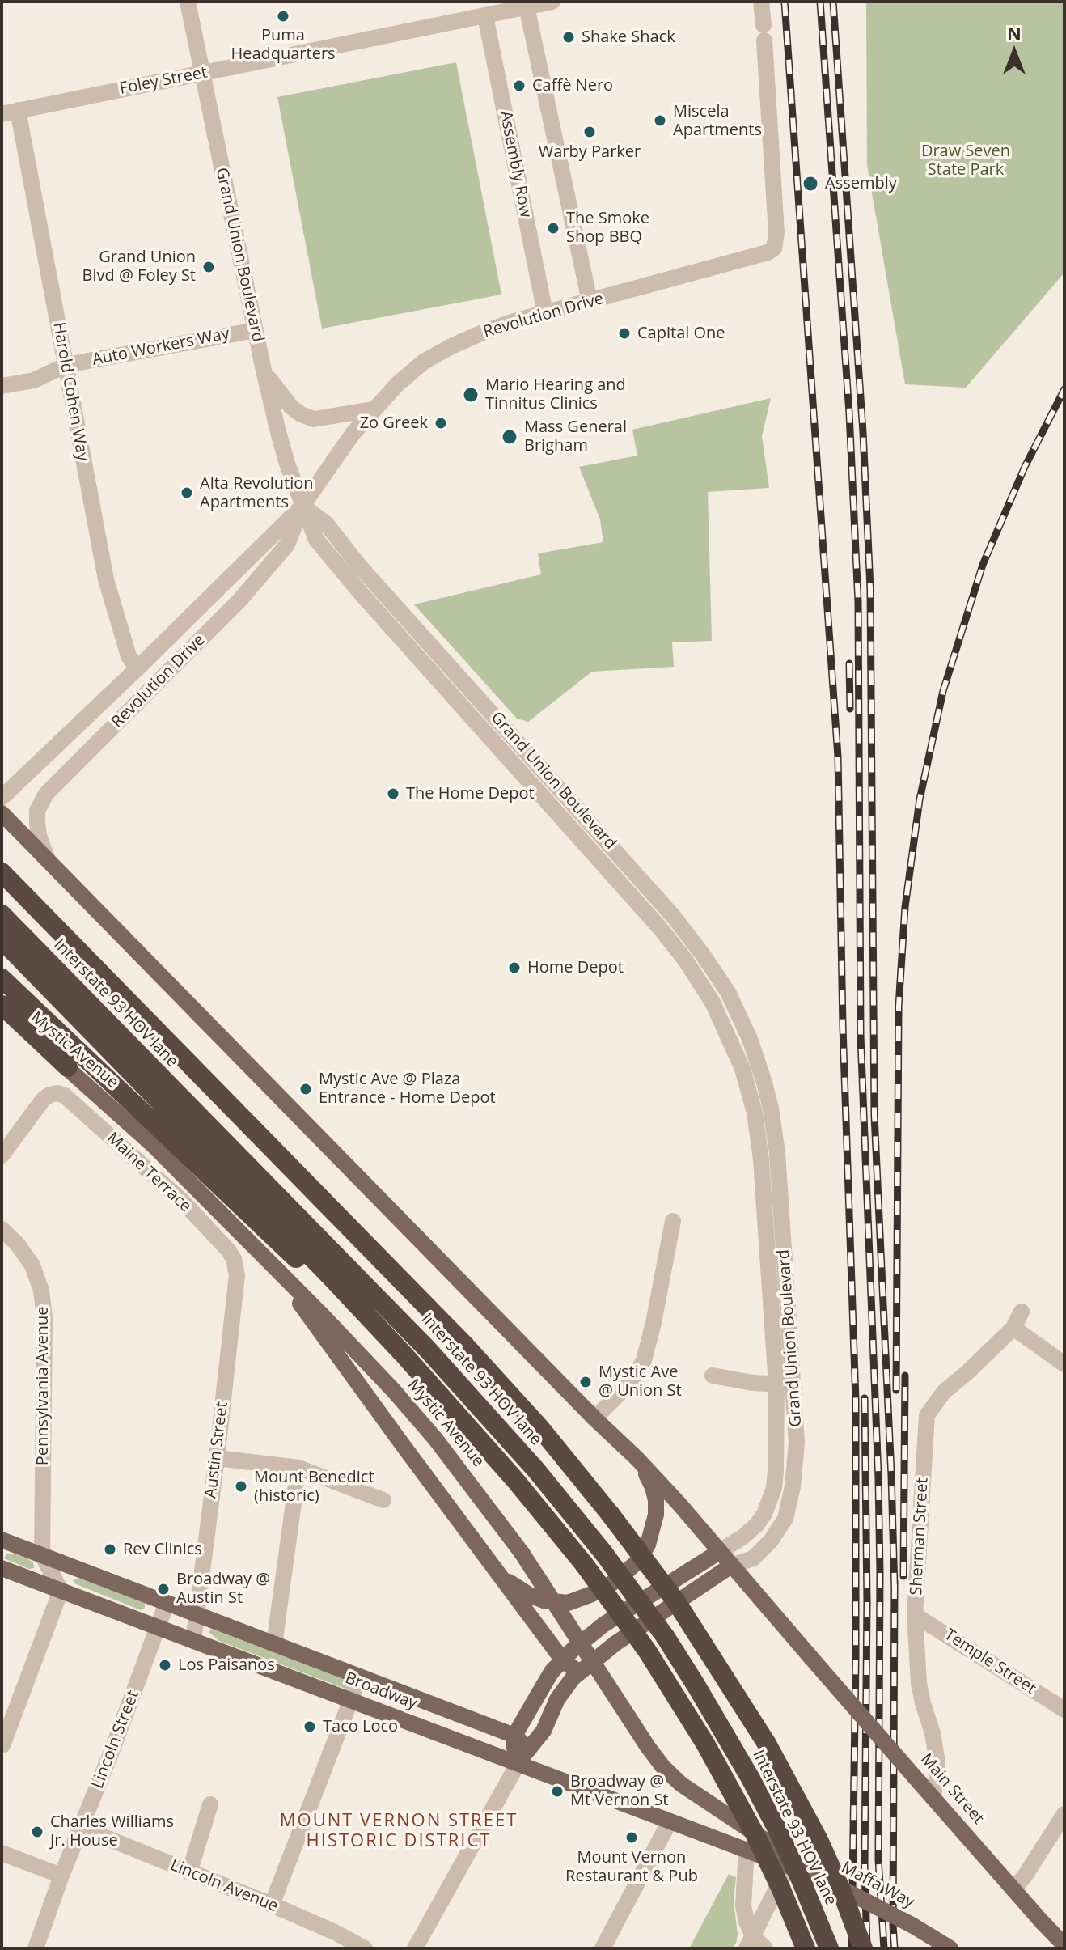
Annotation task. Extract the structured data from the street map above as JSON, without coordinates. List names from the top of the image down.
{
  "streets": {
    "highway": ["Interstate 93 HOV lane"],
    "main road": [
      "Mystic Avenue",
      "Broadway",
      "Main Street",
      "Maffa Way"
    ],
    "street": [
      "Foley Street",
      "Assembly Row",
      "Grand Union Boulevard",
      "Revolution Drive",
      "Auto Workers Way",
      "Harold Cohen Way",
      "Maine Terrace",
      "Pennsylvania Avenue",
      "Austin Street",
      "Sherman Street",
      "Temple Street",
      "Lincoln Street",
      "Lincoln Avenue"
    ]
  },
  "crossings": [
    ["Foley Street", "Assembly Row"],
    ["Foley Street", "Grand Union Boulevard"],
    ["Foley Street", "Harold Cohen Way"],
    ["Assembly Row", "Revolution Drive"],
    ["Grand Union Boulevard", "Revolution Drive"],
    ["Grand Union Boulevard", "Auto Workers Way"],
    ["Grand Union Boulevard", "Main Street"],
    ["Revolution Drive", "Harold Cohen Way"],
    ["Auto Workers Way", "Harold Cohen Way"],
    ["Mystic Avenue", "Maffa Way"],
    ["Maine Terrace", "Austin Street"],
    ["Pennsylvania Avenue", "Broadway"],
    ["Austin Street", "Broadway"],
    ["Sherman Street", "Temple Street"],
    ["Sherman Street", "Main Street"],
    ["Broadway", "Lincoln Street"],
    ["Broadway", "Maffa Way"],
    ["Lincoln Street", "Lincoln Avenue"]
  ],
  "districts": ["MOUNT VERNON STREET HISTORIC DISTRICT"],
  "parks": ["Draw Seven State Park"],
  "places": [
    "Puma Headquarters",
    "Shake Shack",
    "Caffè Nero",
    "Miscela Apartments",
    "Warby Parker",
    "Assembly",
    "The Smoke Shop BBQ",
    "Grand Union Blvd @ Foley St",
    "Capital One",
    "Mario Hearing and Tinnitus Clinics",
    "Zo Greek",
    "Mass General Brigham",
    "Alta Revolution Apartments",
    "The Home Depot",
    "Home Depot",
    "Mystic Ave @ Plaza Entrance - Home Depot",
    "Mystic Ave @ Union St",
    "Mount Benedict (historic)",
    "Rev Clinics",
    "Broadway @ Austin St",
    "Los Paisanos",
    "Taco Loco",
    "Broadway @ Mt Vernon St",
    "Charles Williams Jr. House",
    "Mount Vernon Restaurant & Pub"
  ],
  "north": "top"
}
